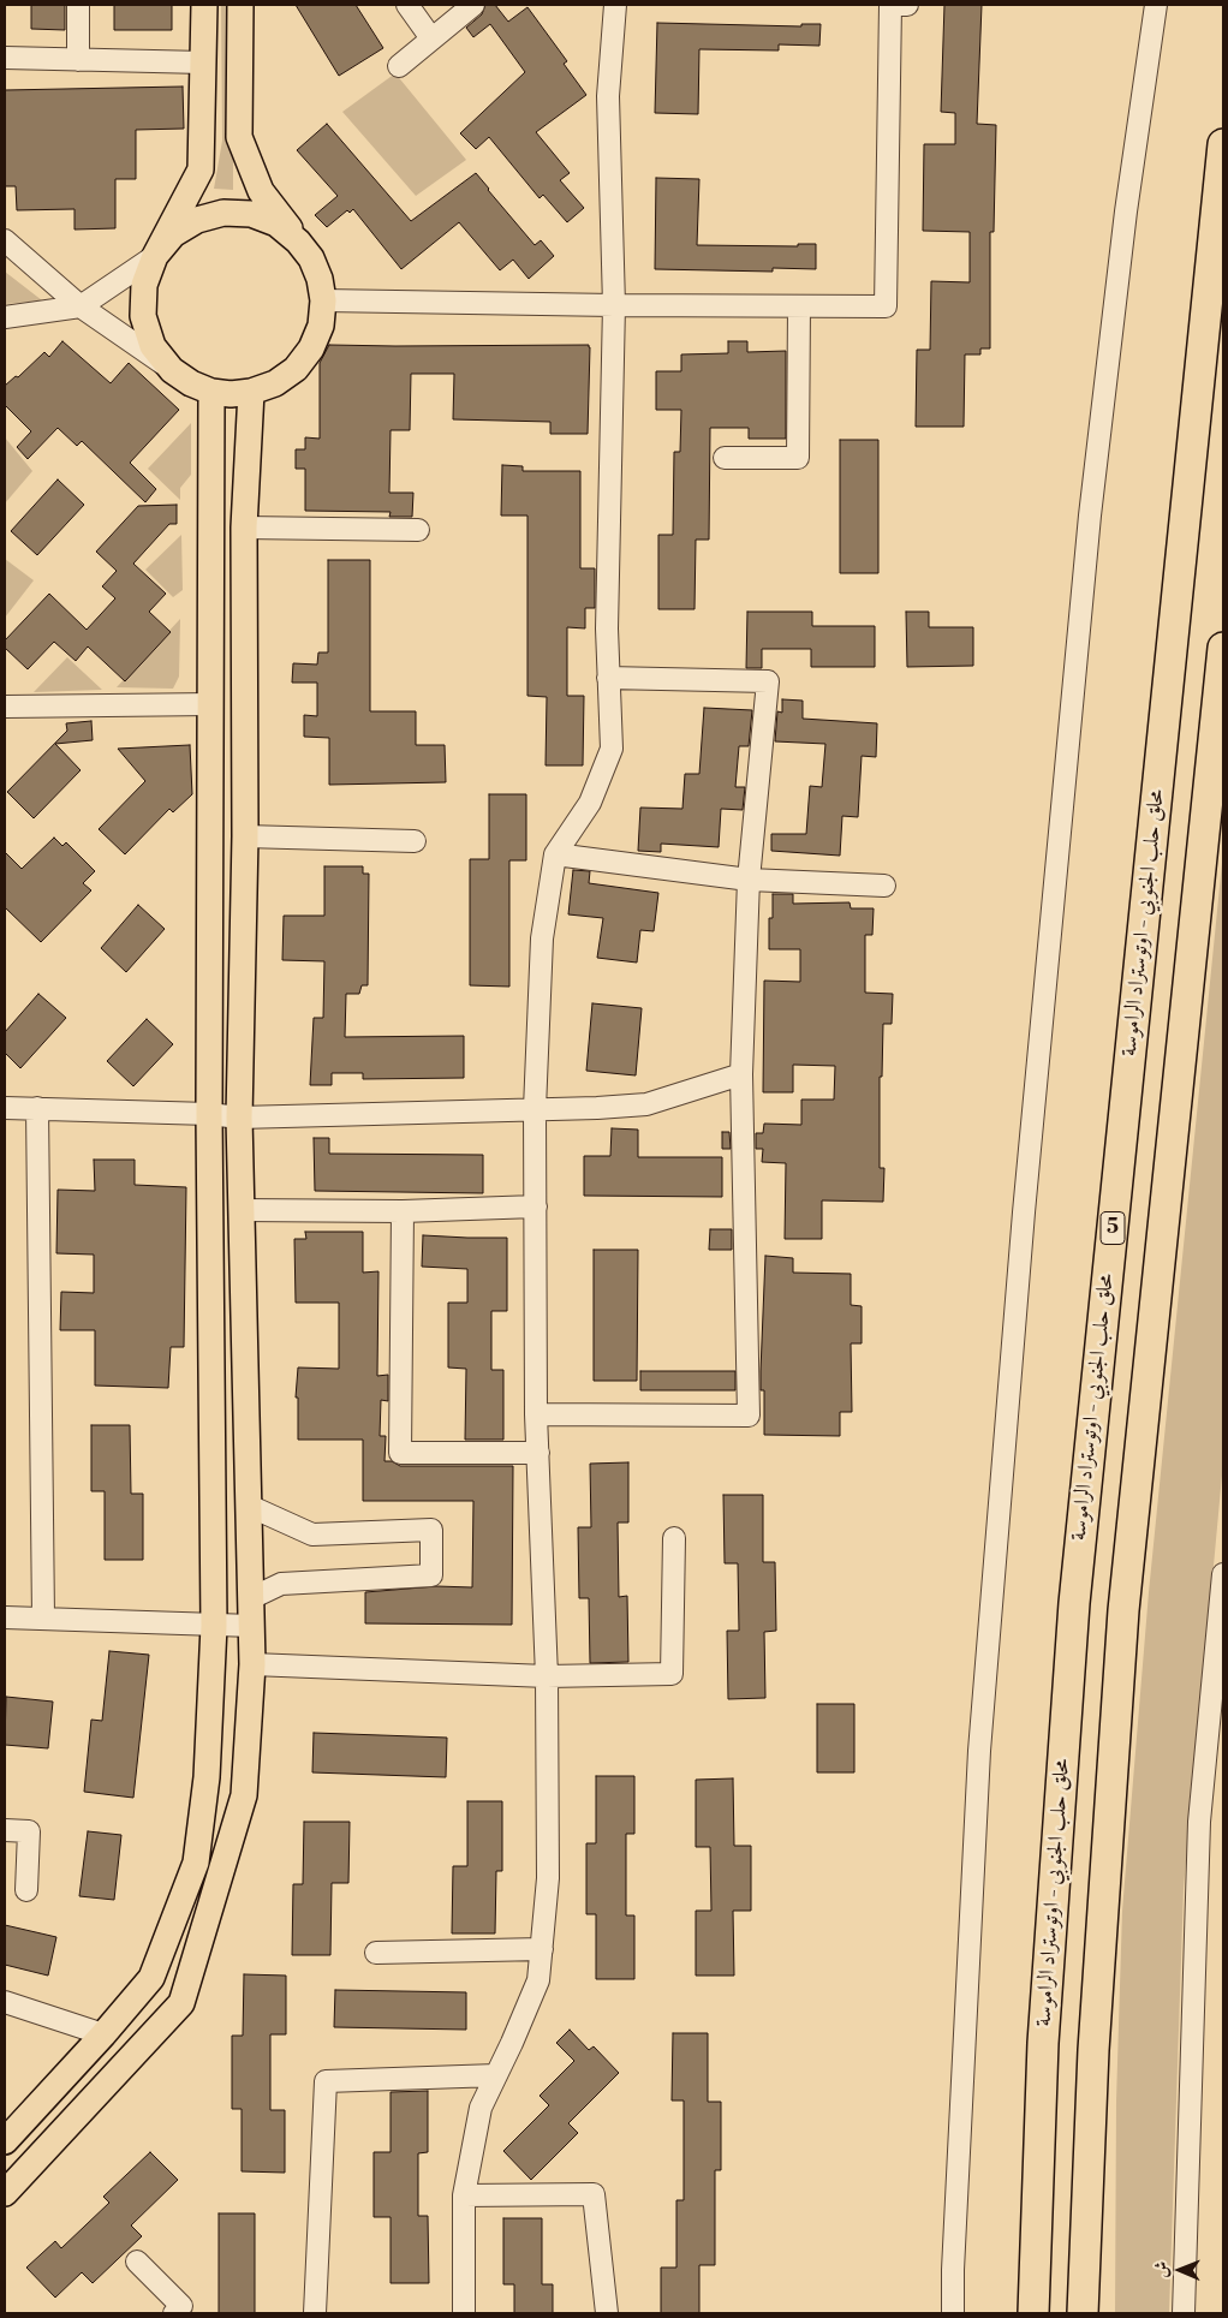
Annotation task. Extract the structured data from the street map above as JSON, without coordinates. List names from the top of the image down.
{
  "streets": {
    "highway": ["محلق حلب الجنوبي - اوتوستراد الراموسة", "5"]
  },
  "north": "left"
}
